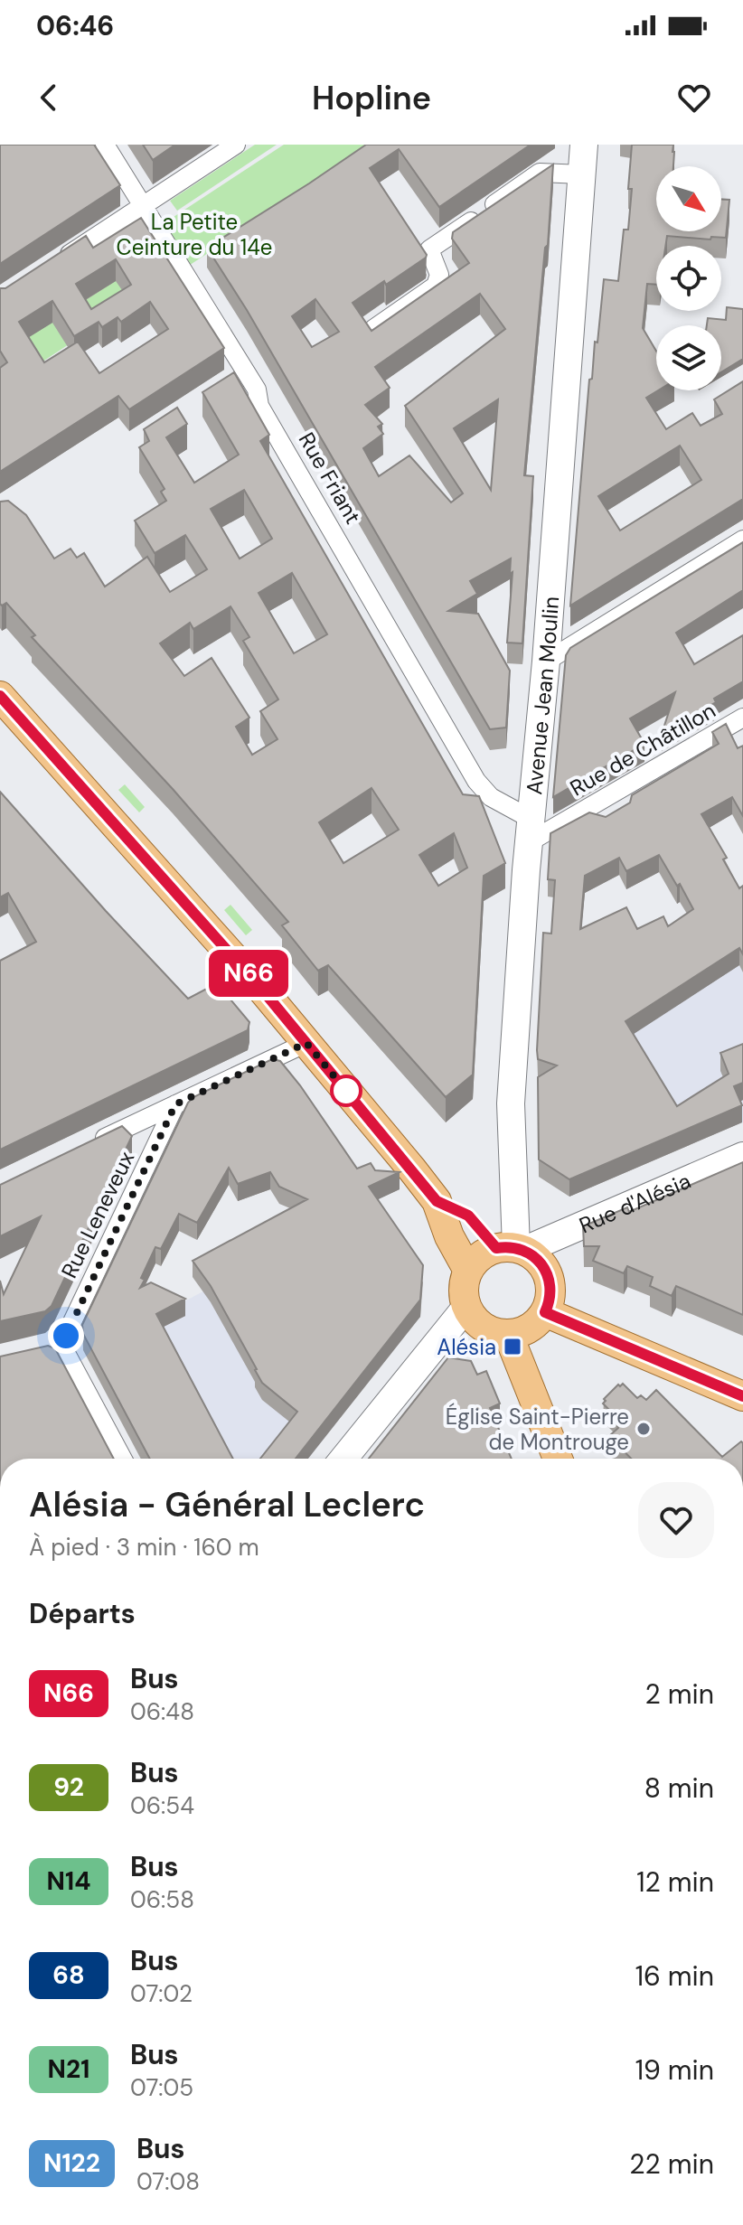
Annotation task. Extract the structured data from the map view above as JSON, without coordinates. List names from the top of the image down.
{
  "streets": {
    "main road": ["Avenue Jean Moulin", "Rue d'Alésia"],
    "street": ["Rue Friant", "Rue de Châtillon", "Rue Leneveux"]
  },
  "crossings": [
    ["Rue Friant", "Avenue Jean Moulin"],
    ["Rue Friant", "Rue de Châtillon"],
    ["Avenue Jean Moulin", "Rue de Châtillon"],
    ["Avenue Jean Moulin", "Rue d'Alésia"]
  ],
  "parks": ["La Petite Ceinture du 14e"],
  "places": {
    "transit": ["Alésia"],
    "other": ["Église Saint-Pierre de Montrouge"]
  },
  "lines": ["bus line N66"],
  "north": "bottom right",
  "page": {
    "status": "06:46",
    "header": "Hopline",
    "on_map": "N66",
    "heading": [
      ["Alésia - Général Leclerc", "À pied · 3 min · 160 m"],
      "Départs"
    ],
    "list": [
      {
        "mark": "N66",
        "name": "Bus",
        "note": "06:48",
        "value": "2 min"
      },
      {
        "mark": "92",
        "name": "Bus",
        "note": "06:54",
        "value": "8 min"
      },
      {
        "mark": "N14",
        "name": "Bus",
        "note": "06:58",
        "value": "12 min"
      },
      {
        "mark": "68",
        "name": "Bus",
        "note": "07:02",
        "value": "16 min"
      },
      {
        "mark": "N21",
        "name": "Bus",
        "note": "07:05",
        "value": "19 min"
      },
      {
        "mark": "N122",
        "name": "Bus",
        "note": "07:08",
        "value": "22 min"
      }
    ]
  }
}
